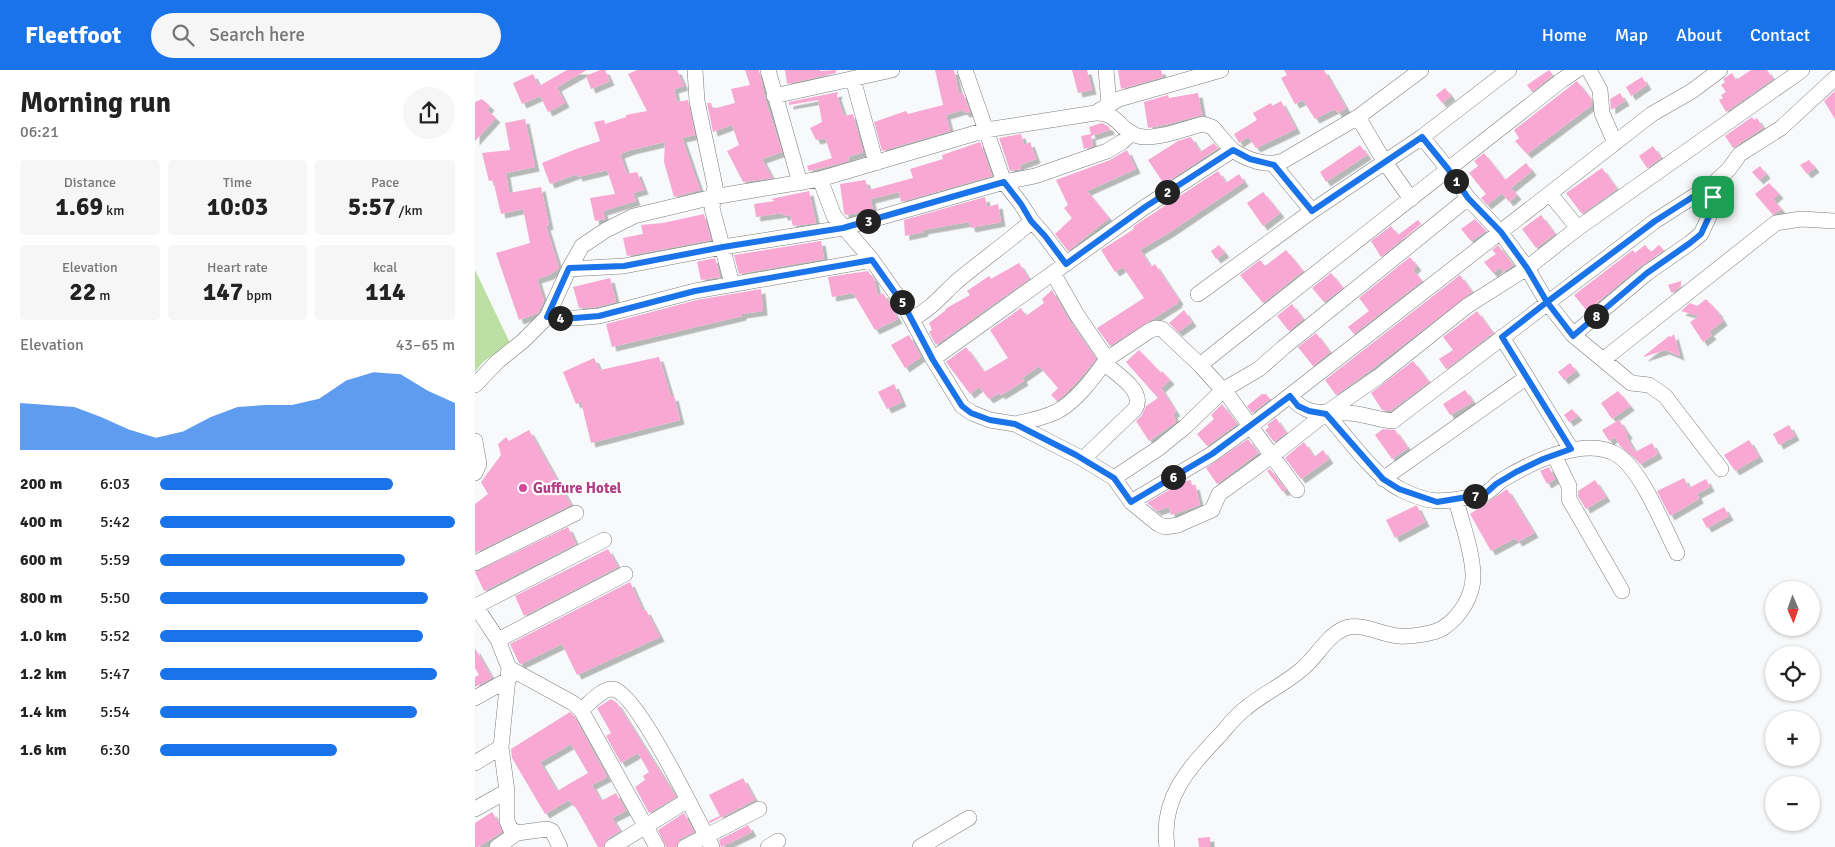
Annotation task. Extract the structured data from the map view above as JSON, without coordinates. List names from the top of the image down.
{
  "places": ["Guffure Hotel"],
  "north": "bottom",
  "page": {
    "header": "Fleetfoot",
    "search": "Search here",
    "nav": [
      "Home",
      "Map",
      "About",
      "Contact"
    ],
    "heading": ["Morning run", "06:21"],
    "stats": [
      ["Distance", "1.69 km"],
      ["Time", "10:03"],
      ["Pace", "5:57 /km"],
      ["Elevation", "22 m"],
      ["Heart rate", "147 bpm"],
      ["kcal", "114"]
    ],
    "pins": [
      "1",
      "2",
      "3",
      "5",
      "8",
      "4",
      "6",
      "7"
    ],
    "chart": ["Elevation", "43–65 m"],
    "list": [
      {
        "name": "200 m",
        "note": "6:03"
      },
      {
        "name": "400 m",
        "note": "5:42"
      },
      {
        "name": "600 m",
        "note": "5:59"
      },
      {
        "name": "800 m",
        "note": "5:50"
      },
      {
        "name": "1.0 km",
        "note": "5:52"
      },
      {
        "name": "1.2 km",
        "note": "5:47"
      },
      {
        "name": "1.4 km",
        "note": "5:54"
      },
      {
        "name": "1.6 km",
        "note": "6:30"
      }
    ],
    "map_buttons": ["+", "−"]
  }
}
